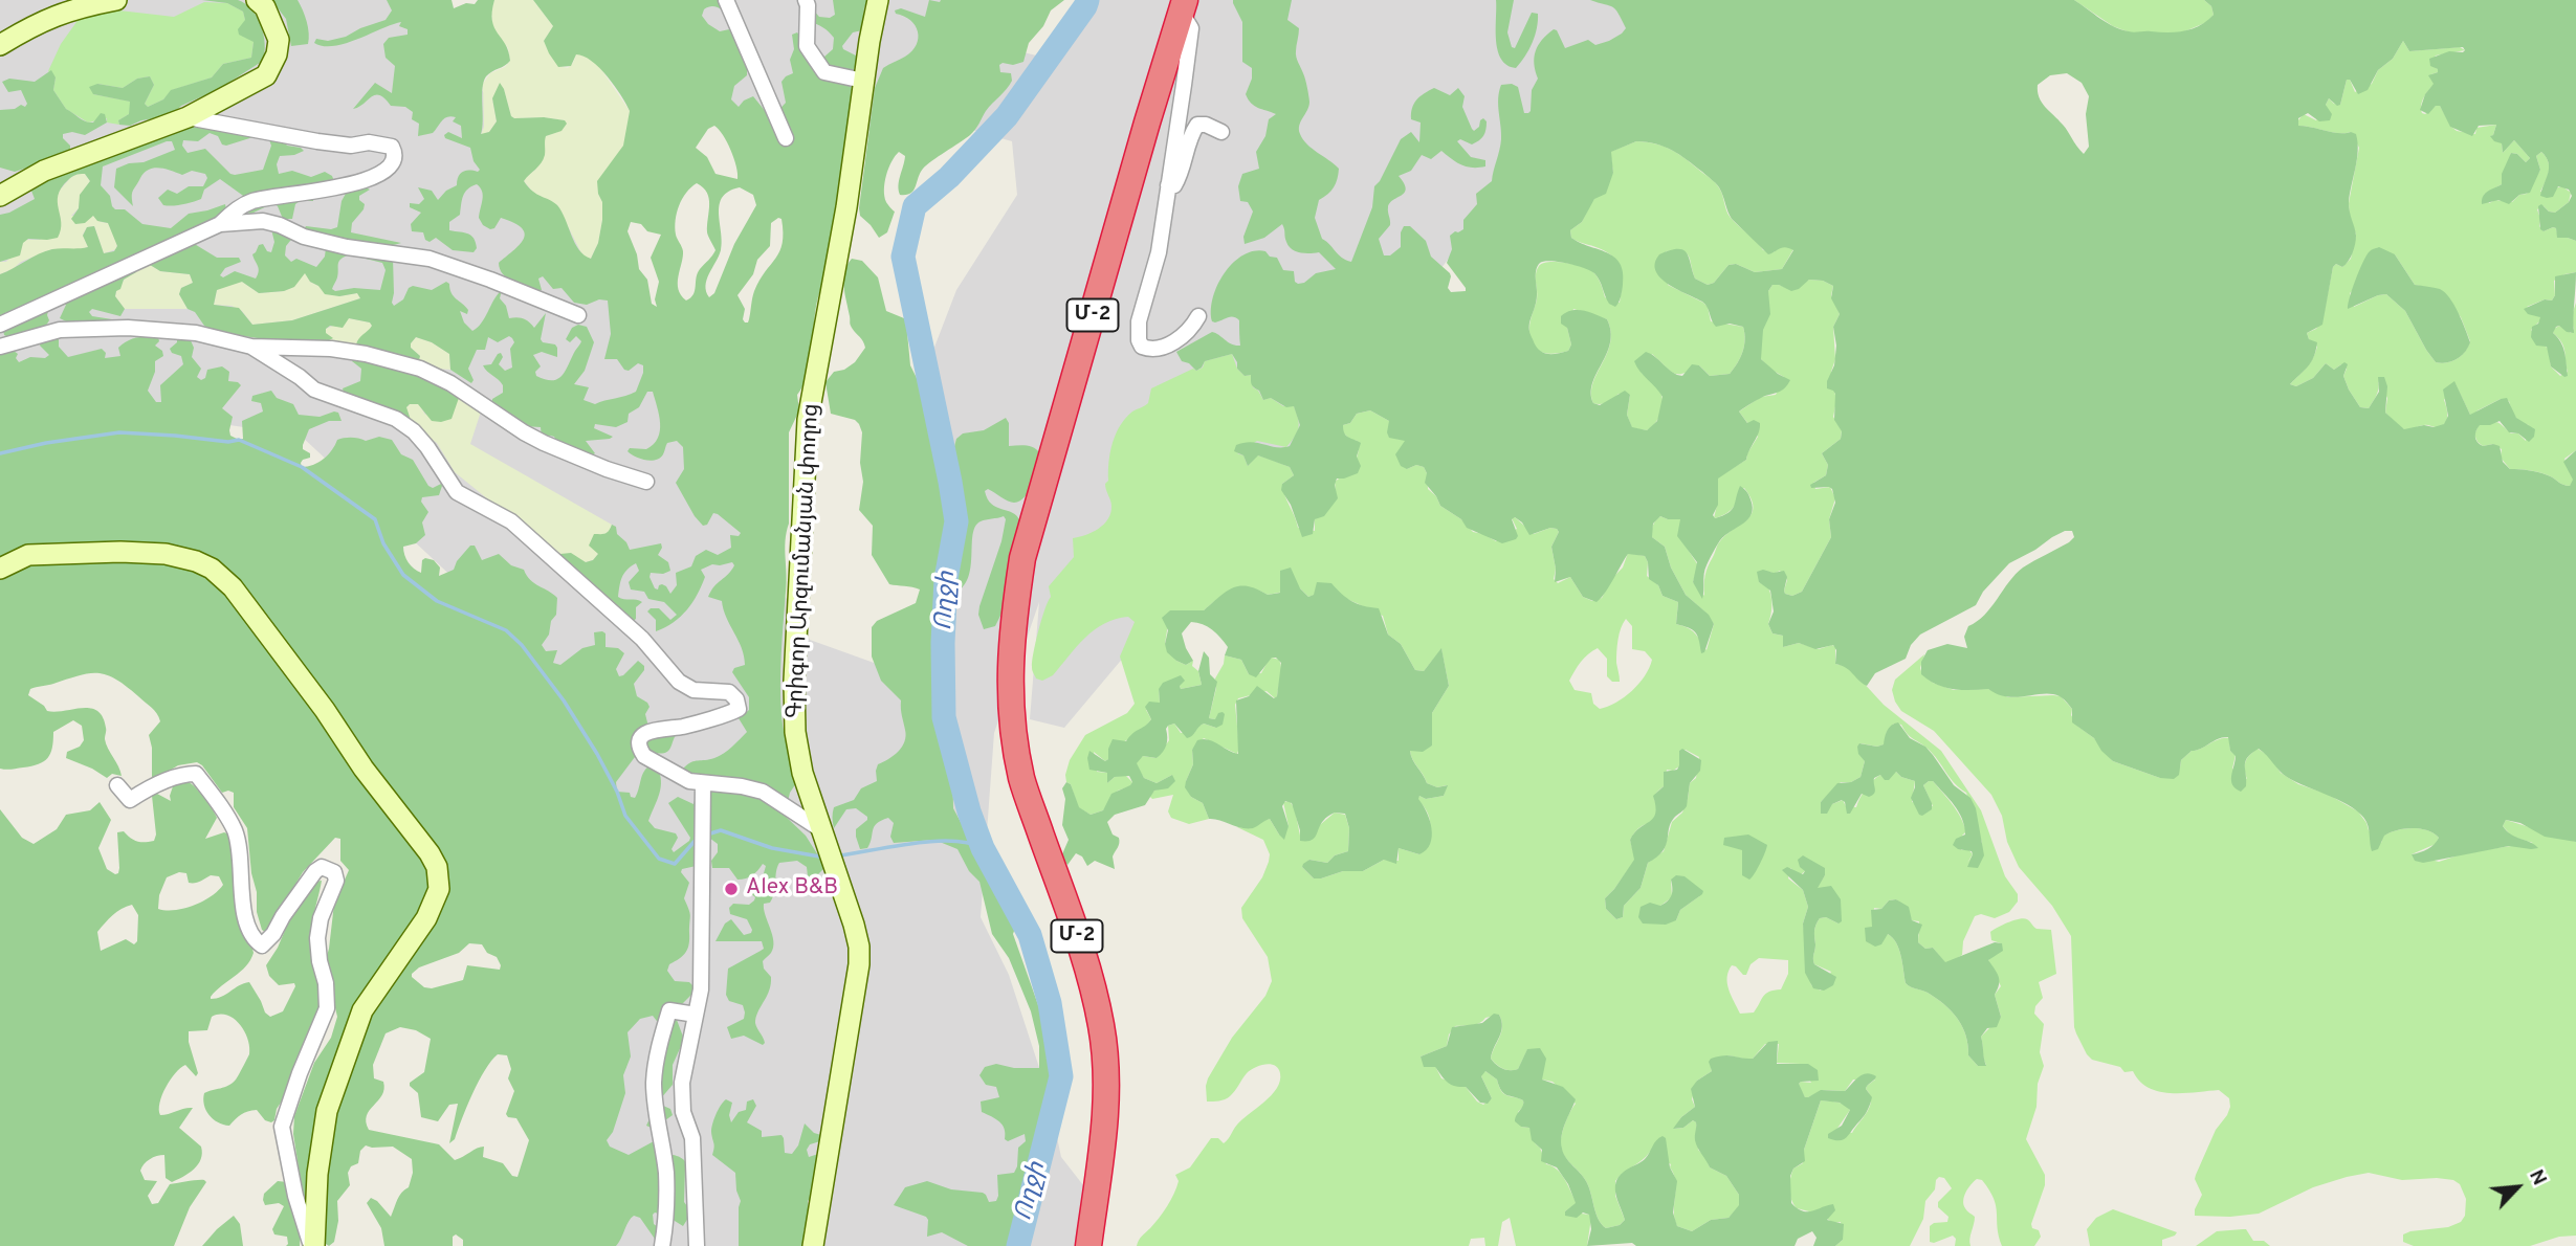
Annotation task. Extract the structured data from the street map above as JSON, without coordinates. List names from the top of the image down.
{
  "streets": {
    "highway": ["Մ-2"],
    "street": ["Գրիգոր Արզումանյան փողոց"]
  },
  "water": ["Ողջի"],
  "places": ["Alex B&B"],
  "north": "top right"
}
